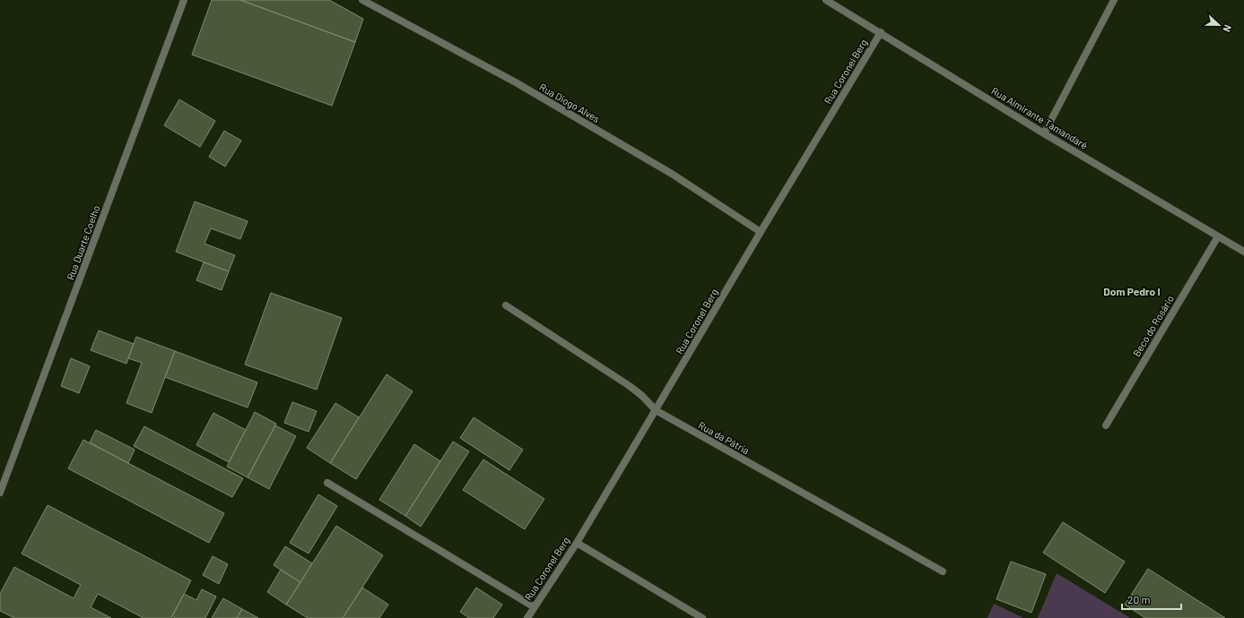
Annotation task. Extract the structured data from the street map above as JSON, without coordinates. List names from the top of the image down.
{
  "streets": {
    "street": [
      "Rua Coronel Berg",
      "Rua Diogo Alves",
      "Rua Almirante Tamandaré",
      "Rua Duarte Coelho",
      "Beco do Rosário",
      "Rua da Pátria"
    ]
  },
  "crossings": [
    ["Rua Coronel Berg", "Rua Diogo Alves"],
    ["Rua Coronel Berg", "Rua Almirante Tamandaré"],
    ["Rua Coronel Berg", "Rua da Pátria"],
    ["Rua Almirante Tamandaré", "Beco do Rosário"]
  ],
  "districts": ["Dom Pedro I"],
  "scale_bar": "20 m",
  "north": "right"
}
